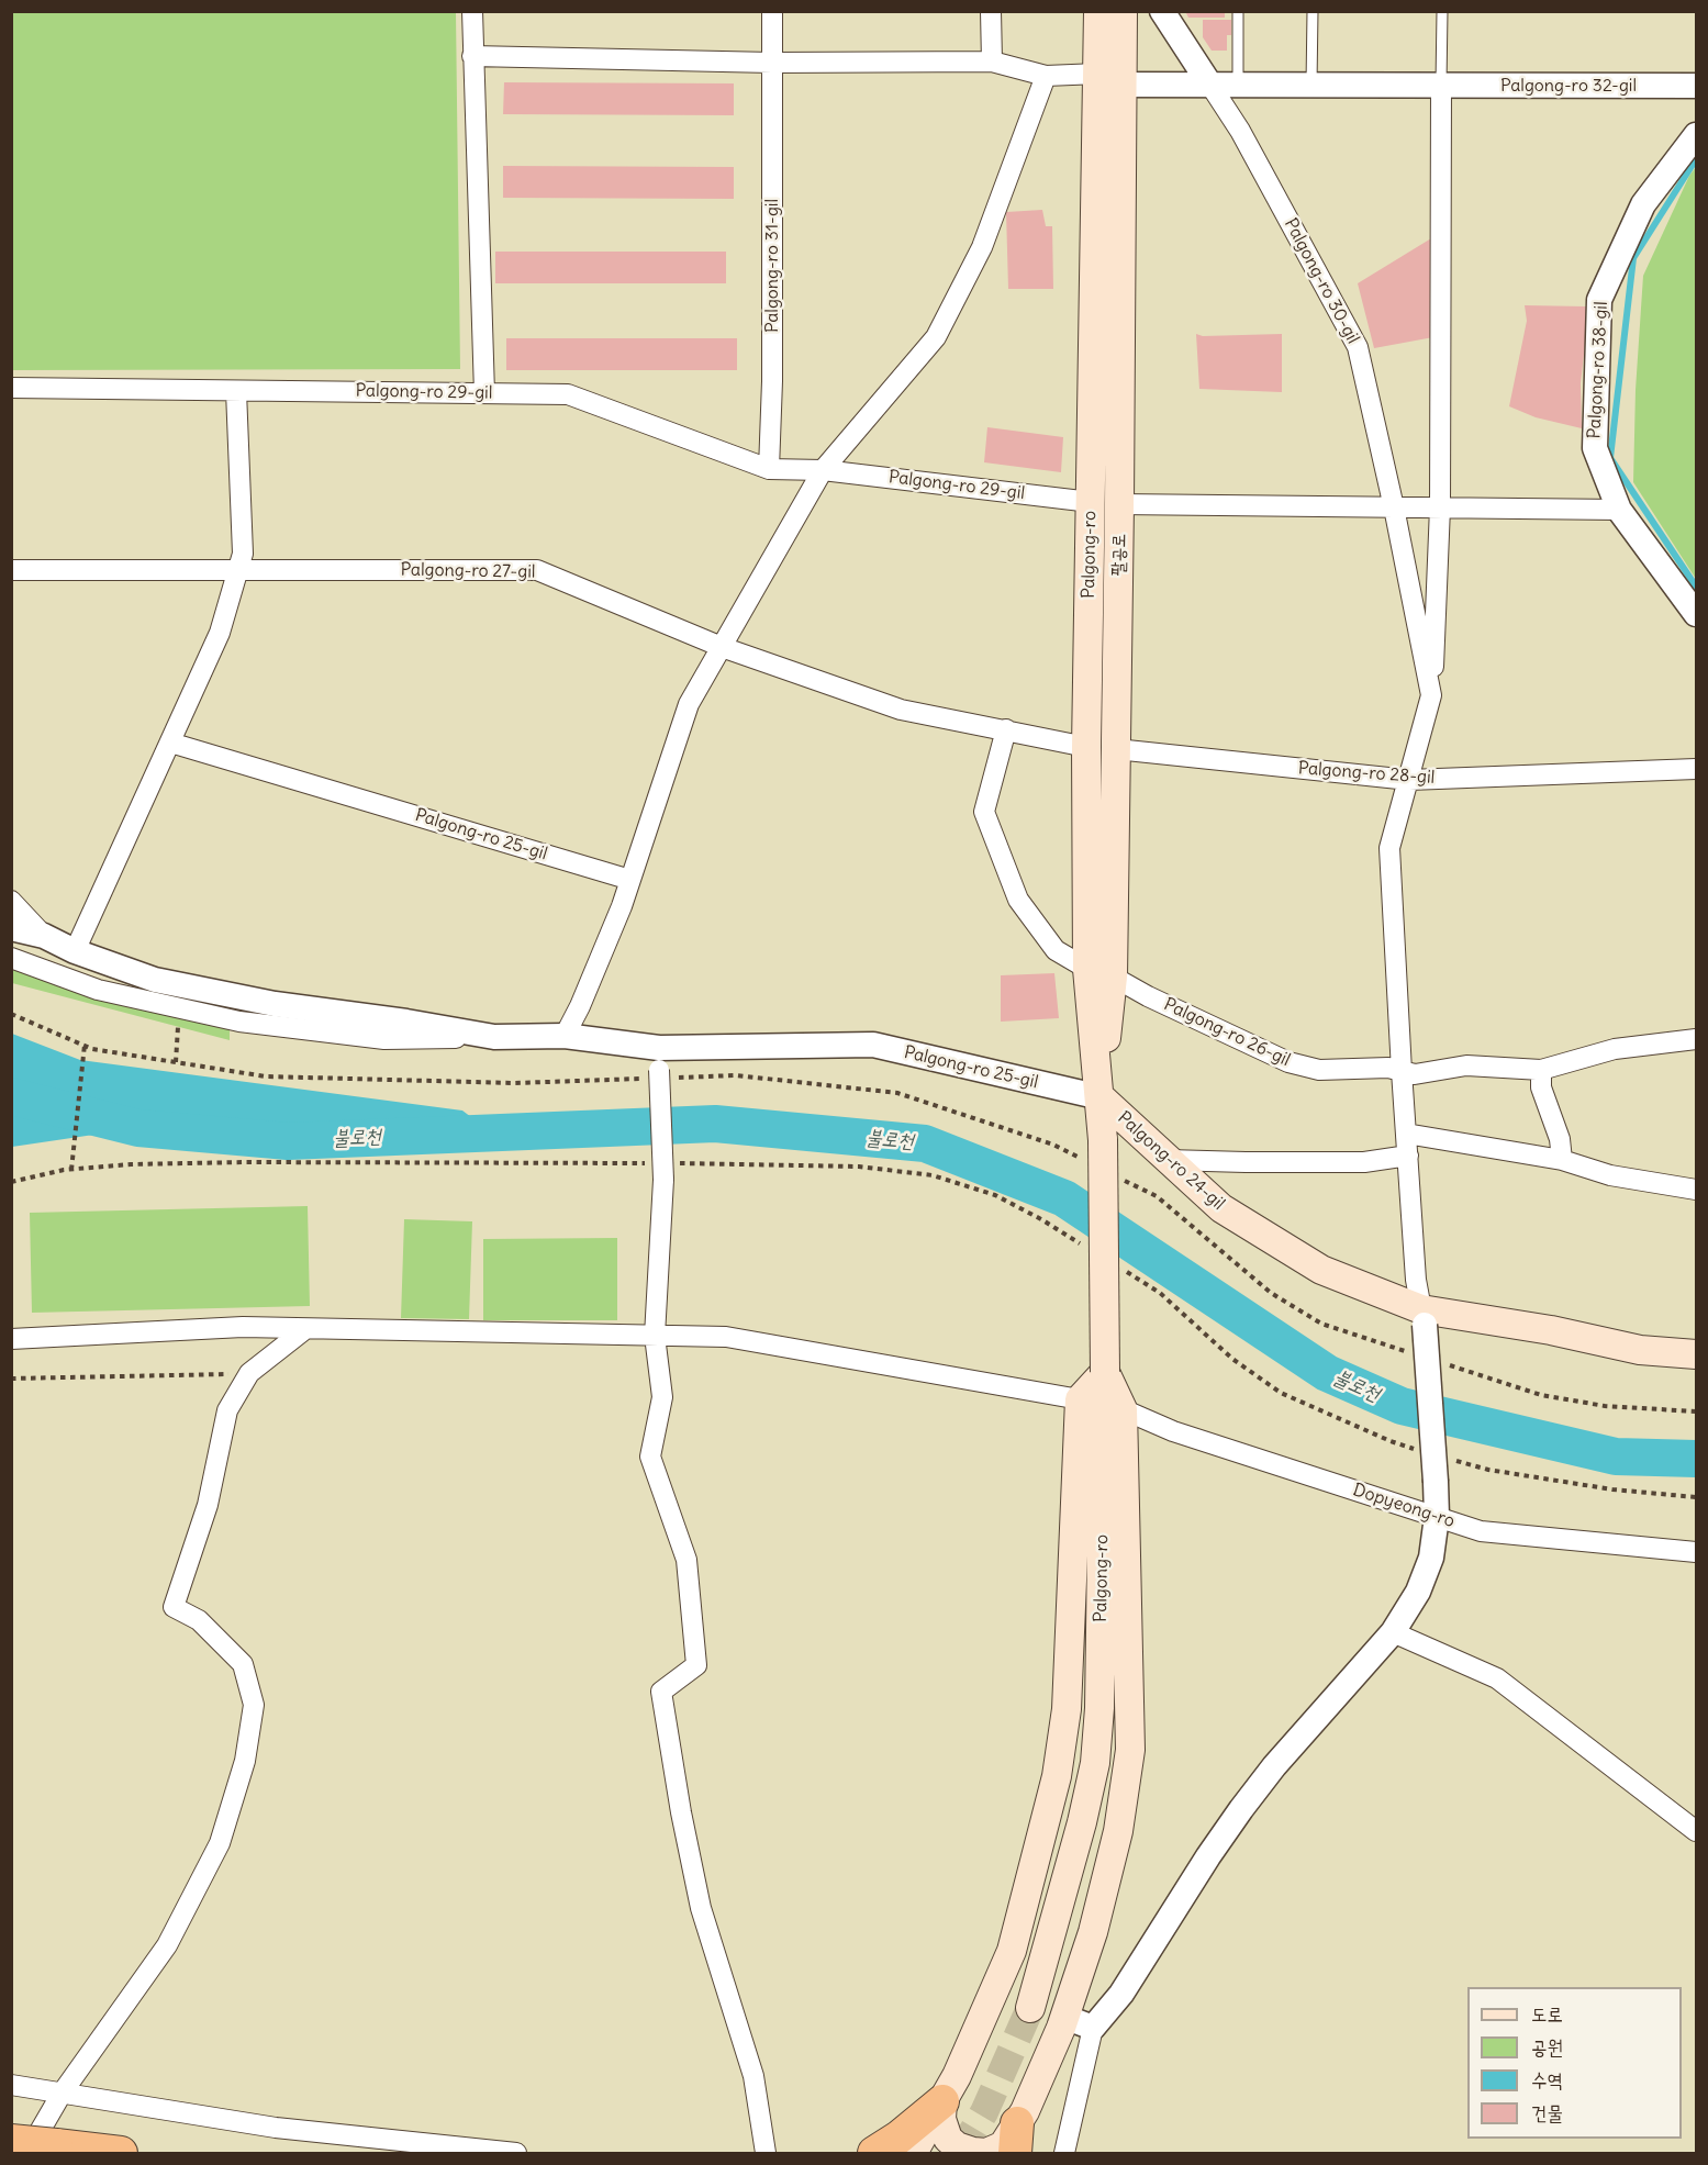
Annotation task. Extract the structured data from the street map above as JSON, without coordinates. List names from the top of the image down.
{
  "streets": {
    "main road": ["Palgong-ro", "팔공로", "Palgong-ro 24-gil"],
    "street": [
      "Palgong-ro 32-gil",
      "Palgong-ro 31-gil",
      "Palgong-ro 30-gil",
      "Palgong-ro 38-gil",
      "Palgong-ro 29-gil",
      "Palgong-ro 27-gil",
      "Palgong-ro 28-gil",
      "Palgong-ro 25-gil",
      "Palgong-ro 26-gil",
      "Dopyeong-ro"
    ]
  },
  "crossings": [
    ["Palgong-ro 32-gil", "Palgong-ro 30-gil"],
    ["Palgong-ro 32-gil", "Palgong-ro"],
    ["Palgong-ro 32-gil", "팔공로"],
    ["Palgong-ro 31-gil", "Palgong-ro 29-gil"],
    ["Palgong-ro 30-gil", "Palgong-ro 28-gil"],
    ["Palgong-ro 30-gil", "Palgong-ro 26-gil"],
    ["Palgong-ro 29-gil", "Palgong-ro"],
    ["Palgong-ro", "팔공로"],
    ["Palgong-ro", "Palgong-ro 27-gil"],
    ["Palgong-ro", "Palgong-ro 26-gil"],
    ["팔공로", "Palgong-ro 28-gil"],
    ["팔공로", "Palgong-ro 25-gil"],
    ["팔공로", "Palgong-ro 26-gil"],
    ["팔공로", "Palgong-ro 24-gil"],
    ["Palgong-ro 27-gil", "Palgong-ro 26-gil"],
    ["Palgong-ro 25-gil", "Palgong-ro 24-gil"]
  ],
  "water": ["불로천"],
  "legend": [
    "도로",
    "공원",
    "수역",
    "건물"
  ]
}
